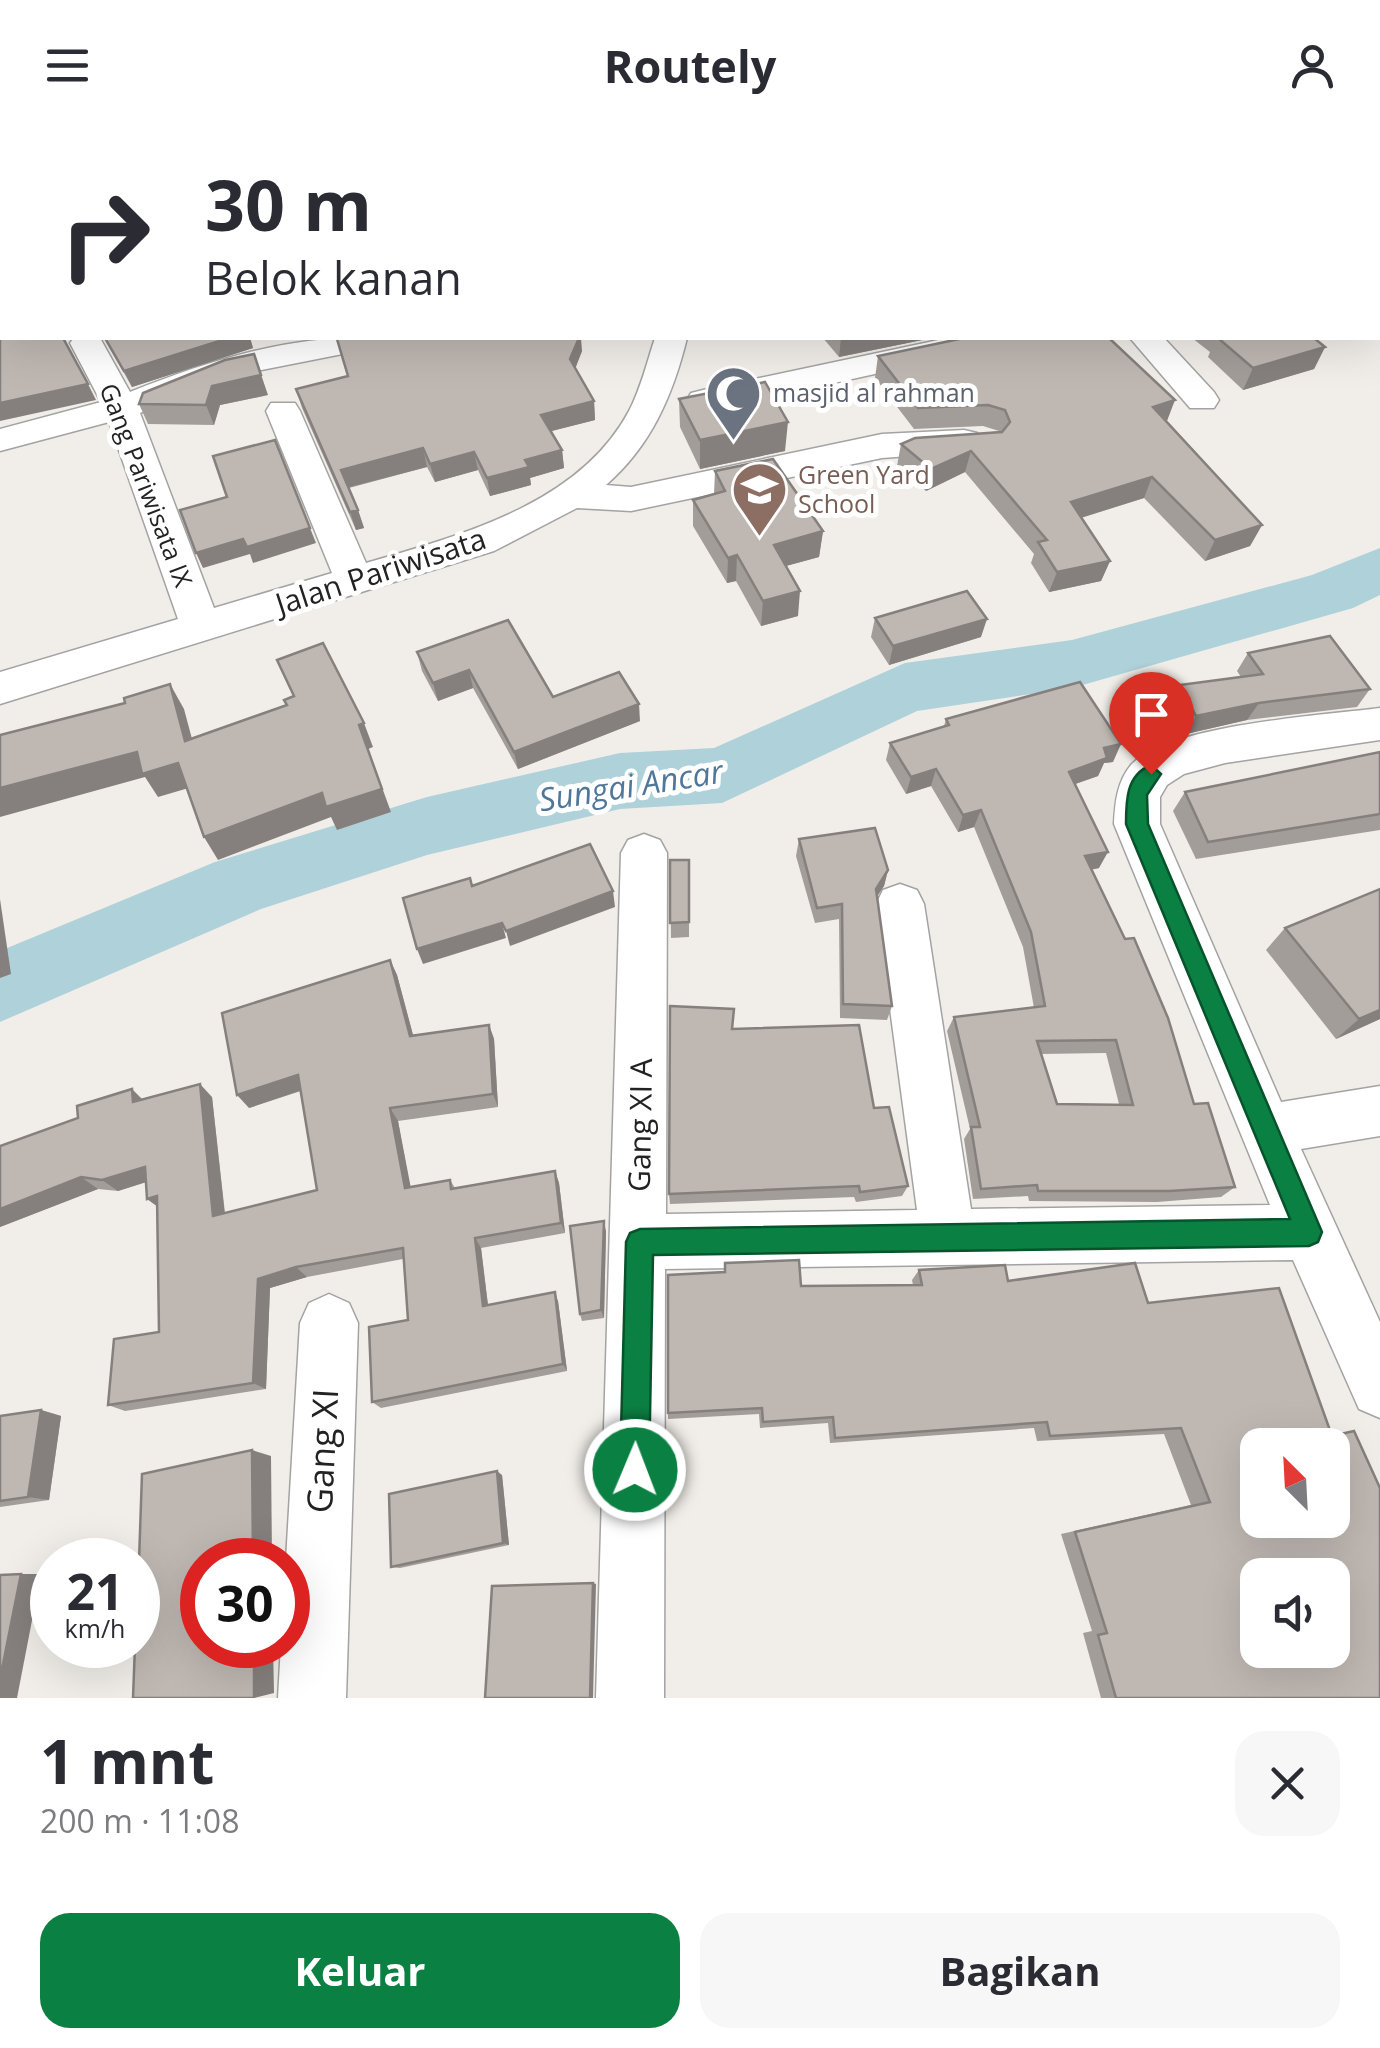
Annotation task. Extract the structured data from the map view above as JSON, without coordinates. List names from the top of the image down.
{
  "streets": {
    "street": [
      "Gang Pariwisata IX",
      "Jalan Pariwisata",
      "Gang XI A",
      "Gang XI"
    ]
  },
  "crossings": [
    ["Gang Pariwisata IX", "Jalan Pariwisata"]
  ],
  "water": ["Sungai Ancar"],
  "places": {
    "mosque": ["masjid al rahman"],
    "school or university": ["Green Yard School"]
  },
  "north": "top left",
  "page": {
    "header": "Routely",
    "turn": ["30 m", "Belok kanan"],
    "speed": "21 km/h",
    "limit": "30",
    "heading": ["1 mnt", "200 m · 11:08"],
    "buttons": ["Keluar", "Bagikan"]
  }
}
